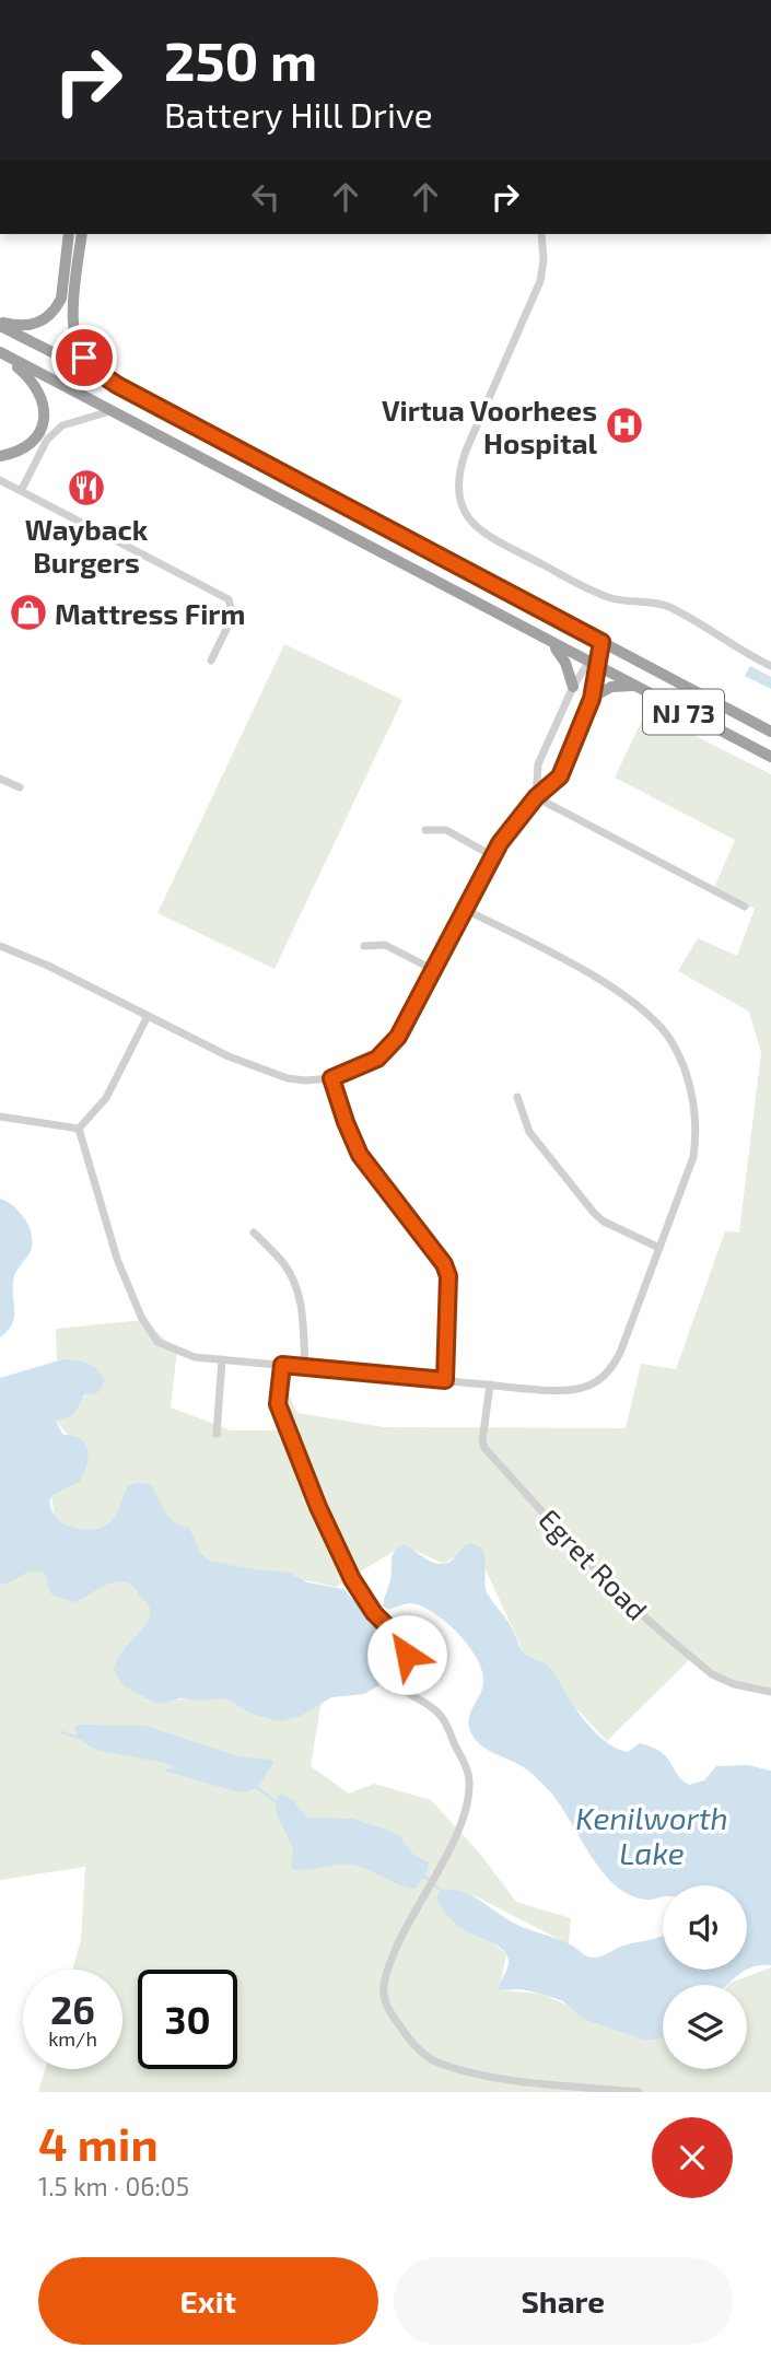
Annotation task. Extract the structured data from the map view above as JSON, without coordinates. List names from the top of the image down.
{
  "streets": {
    "highway": ["NJ 73"],
    "street": ["Egret Road"]
  },
  "water": ["Kenilworth Lake"],
  "places": {
    "hospital": ["Virtua Voorhees Hospital"],
    "restaurant": ["Wayback Burgers"],
    "shop": ["Mattress Firm"]
  },
  "page": {
    "turn": ["250 m", "Battery Hill Drive"],
    "speed": "26 km/h",
    "limit": "30",
    "heading": ["4 min", "1.5 km · 06:05"],
    "buttons": ["Exit", "Share"]
  }
}
